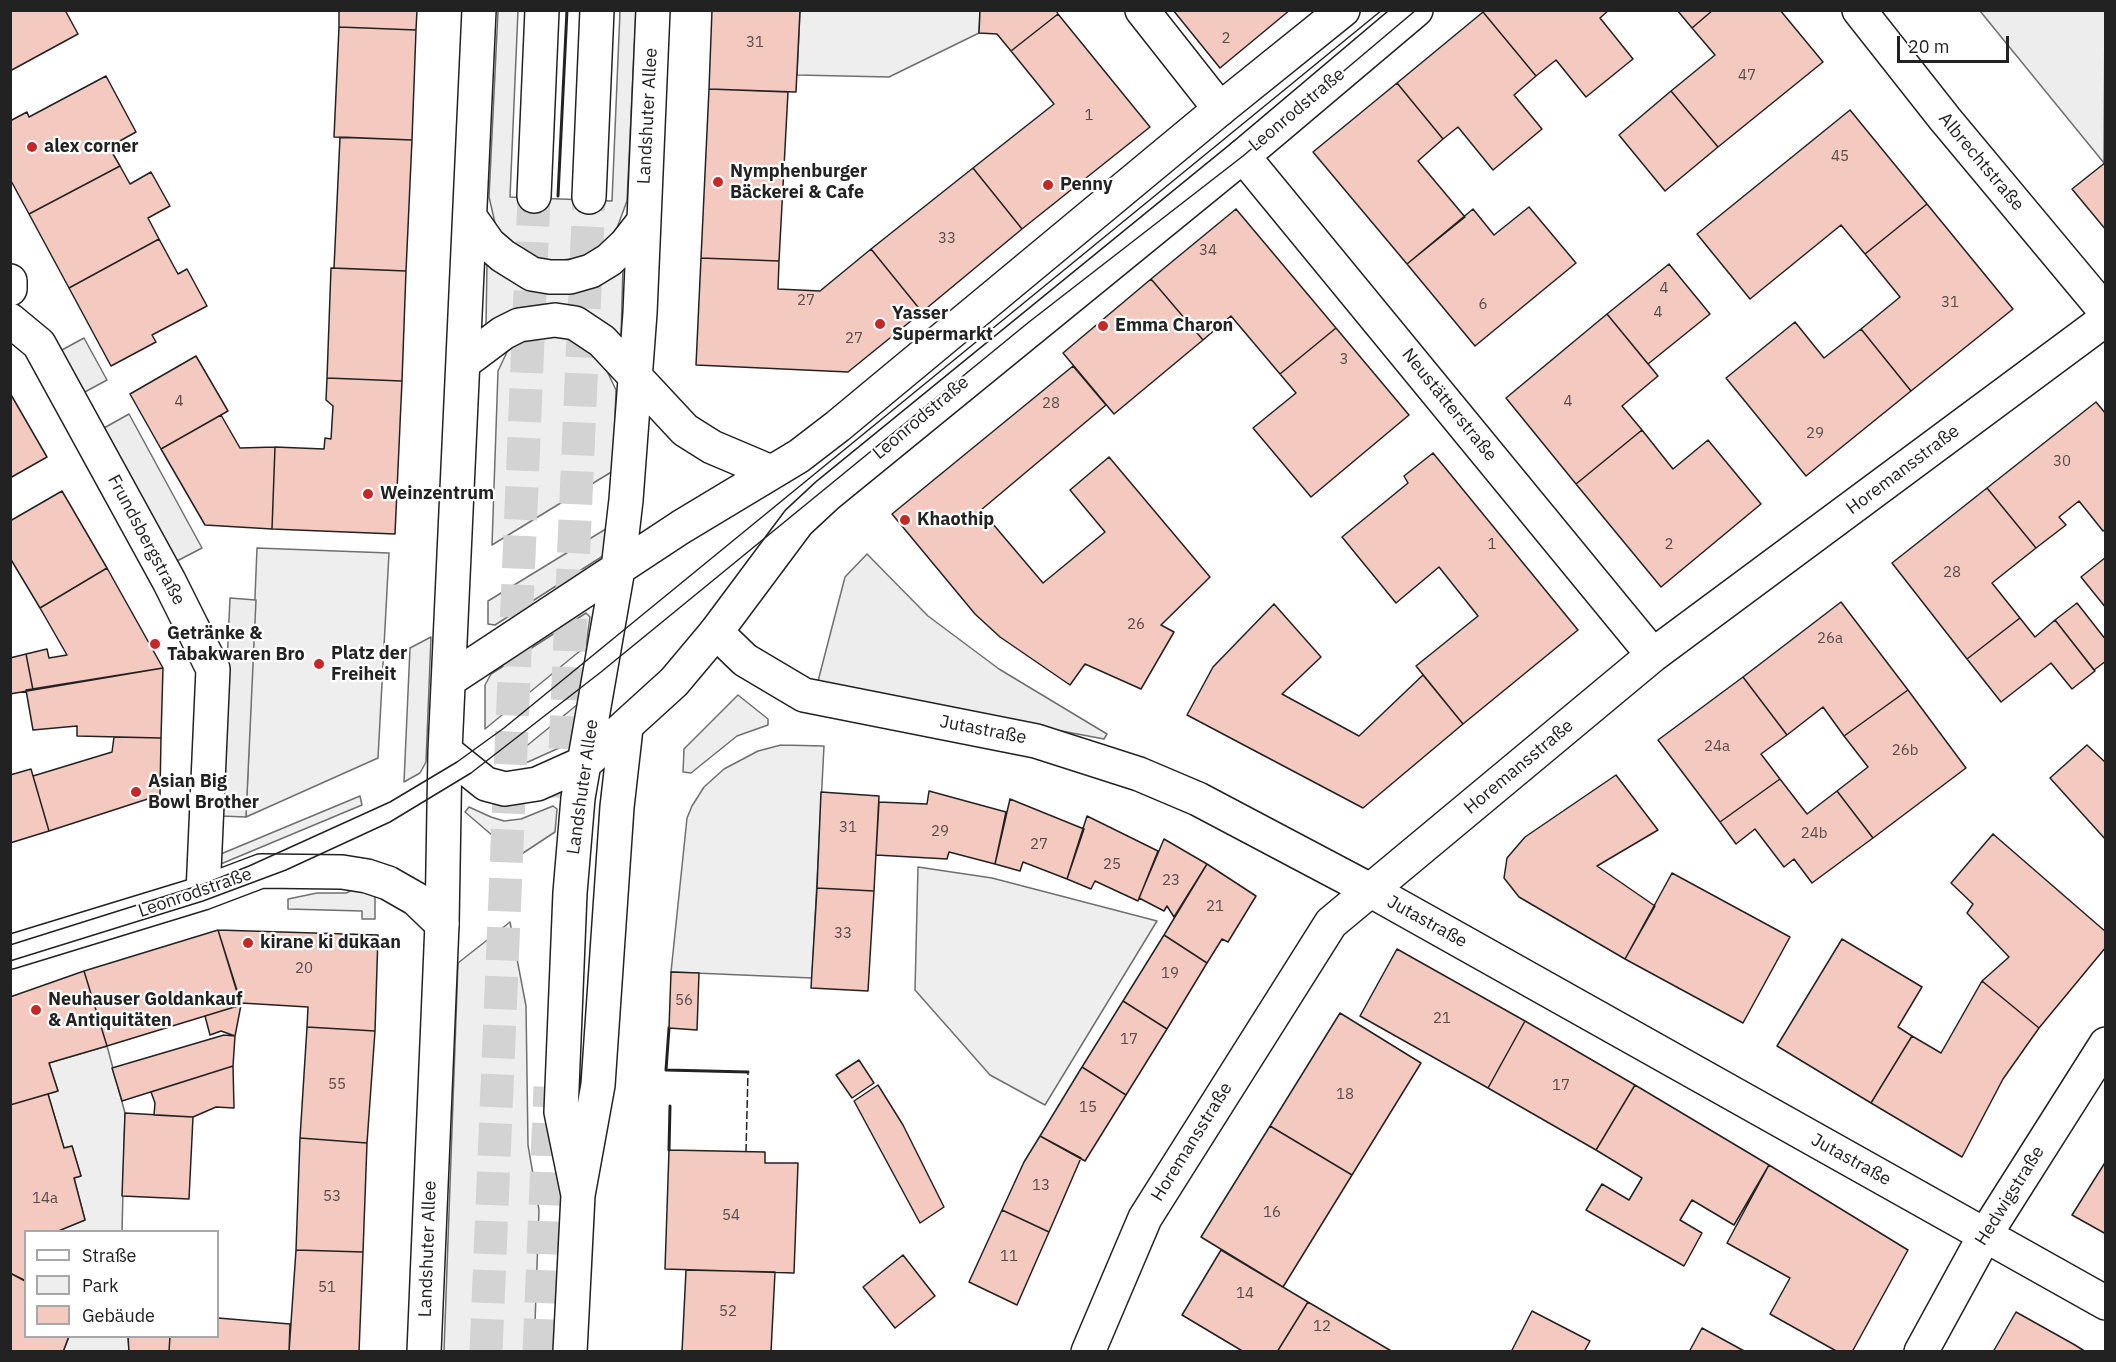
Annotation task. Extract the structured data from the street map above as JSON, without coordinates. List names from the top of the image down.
{
  "streets": {
    "main road": [
      "Leonrodstraße",
      "Landshuter Allee",
      "Albrechtstraße",
      "Neustätterstraße",
      "Horemansstraße",
      "Frundsbergstraße",
      "Jutastraße",
      "Hedwigstraße"
    ]
  },
  "crossings": [
    ["Leonrodstraße", "Landshuter Allee"],
    ["Leonrodstraße", "Neustätterstraße"],
    ["Leonrodstraße", "Frundsbergstraße"],
    ["Leonrodstraße", "Jutastraße"],
    ["Neustätterstraße", "Horemansstraße"],
    ["Horemansstraße", "Jutastraße"],
    ["Jutastraße", "Hedwigstraße"]
  ],
  "places": [
    "alex corner",
    "Nymphenburger Bäckerei & Cafe",
    "Penny",
    "Yasser Supermarkt",
    "Emma Charon",
    "Weinzentrum",
    "Khaothip",
    "Getränke & Tabakwaren Bro",
    "Platz der Freiheit",
    "Asian Big Bowl Brother",
    "kirane ki dukaan",
    "Neuhauser Goldankauf & Antiquitäten"
  ],
  "house_numbers": [
    "2",
    "31",
    "47",
    "1",
    "45",
    "33",
    "34",
    "4",
    "27",
    "31",
    "6",
    "4",
    "27",
    "3",
    "4",
    "4",
    "28",
    "29",
    "30",
    "1",
    "2",
    "28",
    "26",
    "26a",
    "24a",
    "26b",
    "31",
    "29",
    "24b",
    "27",
    "25",
    "23",
    "21",
    "33",
    "20",
    "19",
    "56",
    "21",
    "17",
    "55",
    "17",
    "18",
    "15",
    "13",
    "53",
    "14a",
    "16",
    "54",
    "11",
    "51",
    "14",
    "52",
    "12"
  ],
  "legend": ["Straße", "Park", "Gebäude"],
  "scale_bar": "20 m"
}
